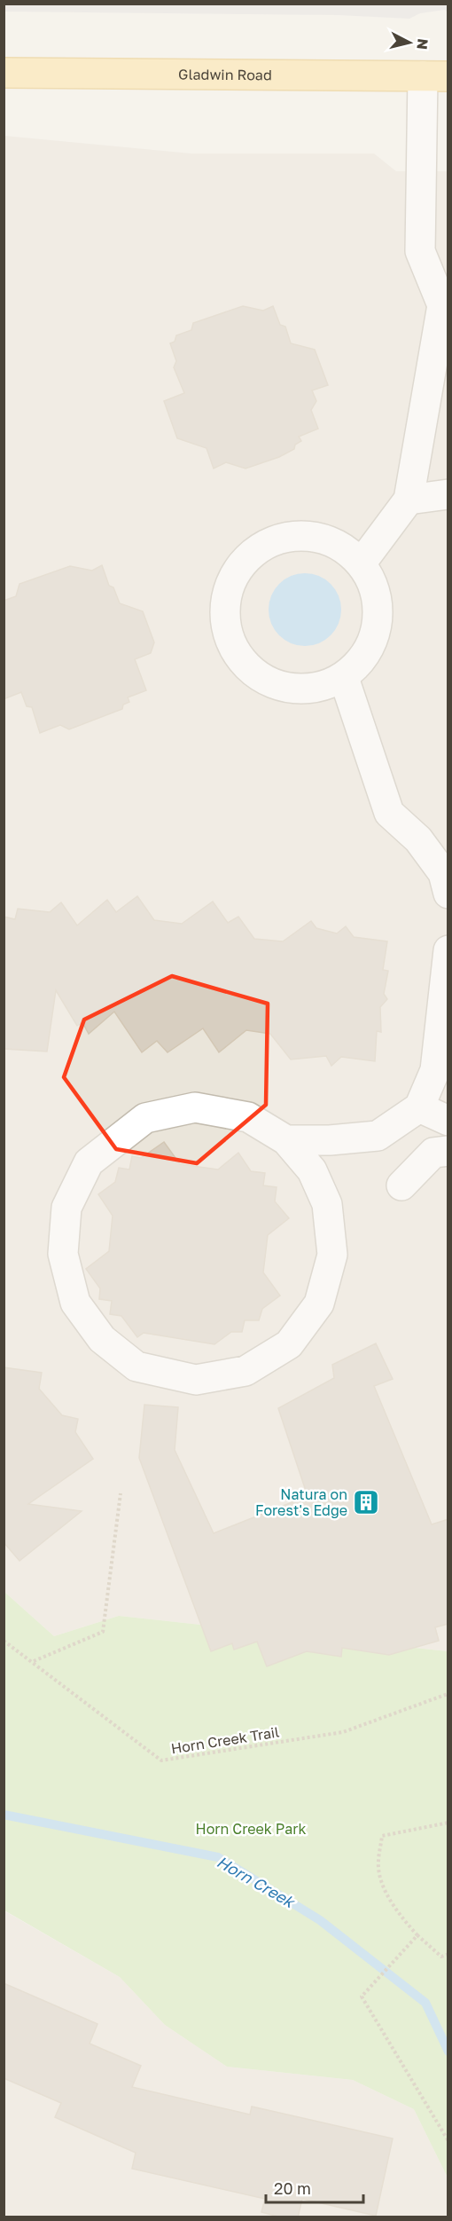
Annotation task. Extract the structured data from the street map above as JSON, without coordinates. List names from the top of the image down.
{
  "streets": {
    "main road": ["Gladwin Road"],
    "path": ["Horn Creek Trail"]
  },
  "water": ["Horn Creek"],
  "parks": ["Horn Creek Park"],
  "places": {
    "building": ["Natura on Forest's Edge"]
  },
  "scale_bar": "20 m",
  "north": "right"
}
